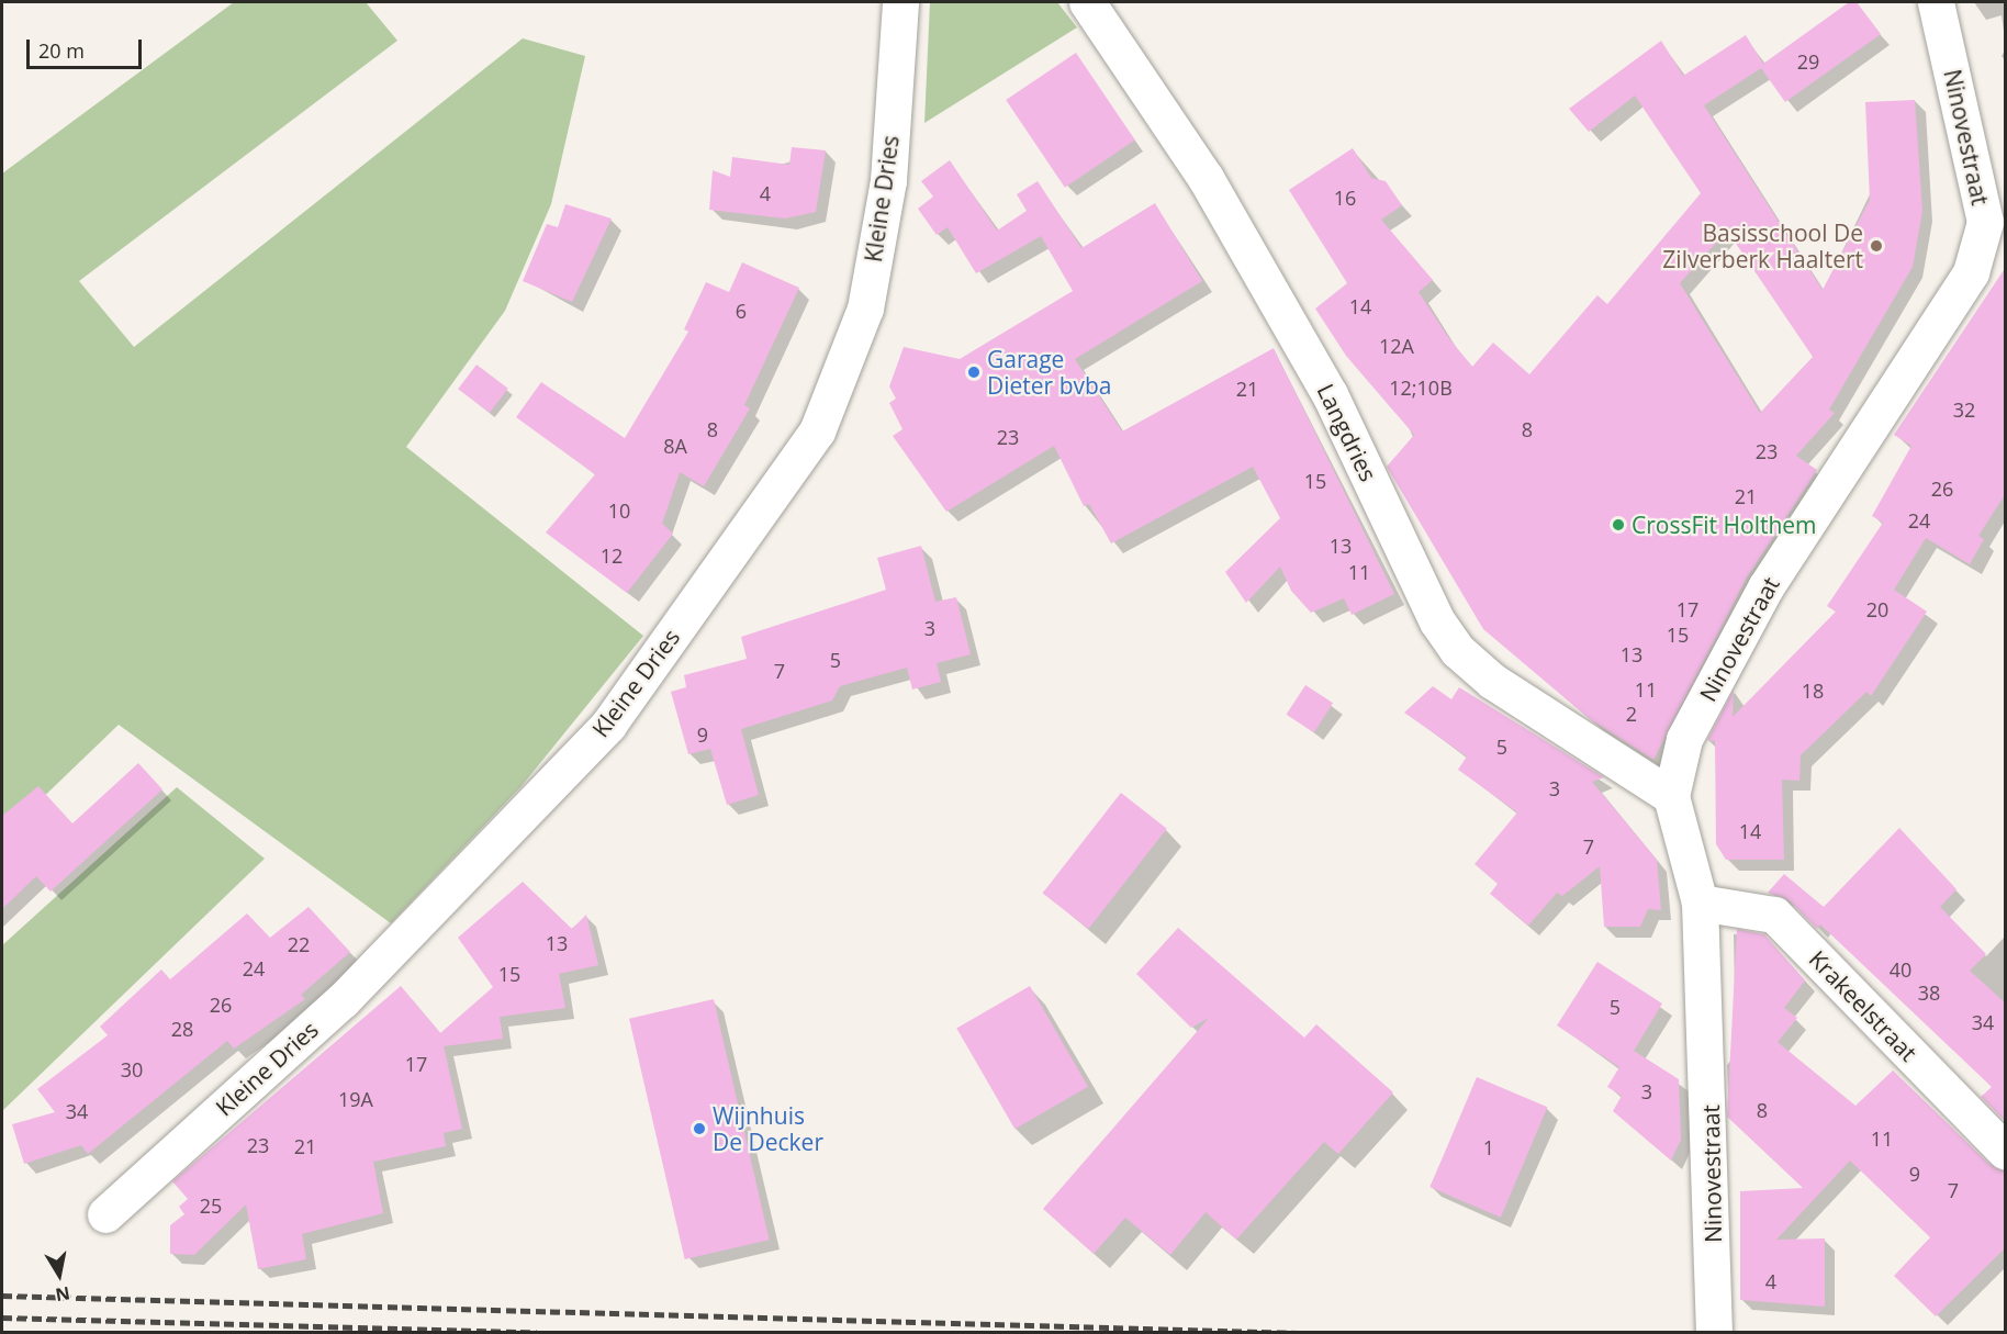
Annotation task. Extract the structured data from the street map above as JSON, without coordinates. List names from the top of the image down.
{
  "streets": {
    "street": [
      "Ninovestraat",
      "Kleine Dries",
      "Langdries",
      "Krakeelstraat"
    ]
  },
  "crossings": [
    ["Ninovestraat", "Langdries"],
    ["Ninovestraat", "Krakeelstraat"]
  ],
  "places": [
    "Basisschool De Zilverberk Haaltert",
    "Garage Dieter bvba",
    "CrossFit Holthem",
    "Wijnhuis De Decker"
  ],
  "house_numbers": [
    "29",
    "4",
    "16",
    "14",
    "6",
    "12A",
    "12;10B",
    "21",
    "32",
    "8",
    "8",
    "23",
    "8A",
    "23",
    "15",
    "26",
    "21",
    "10",
    "24",
    "13",
    "12",
    "11",
    "17",
    "20",
    "3",
    "15",
    "13",
    "5",
    "7",
    "11",
    "18",
    "2",
    "9",
    "5",
    "3",
    "14",
    "7",
    "13",
    "22",
    "24",
    "40",
    "15",
    "38",
    "26",
    "5",
    "34",
    "28",
    "17",
    "30",
    "3",
    "19A",
    "8",
    "34",
    "11",
    "23",
    "21",
    "1",
    "9",
    "7",
    "25",
    "4"
  ],
  "scale_bar": "20 m",
  "north": "bottom"
}
